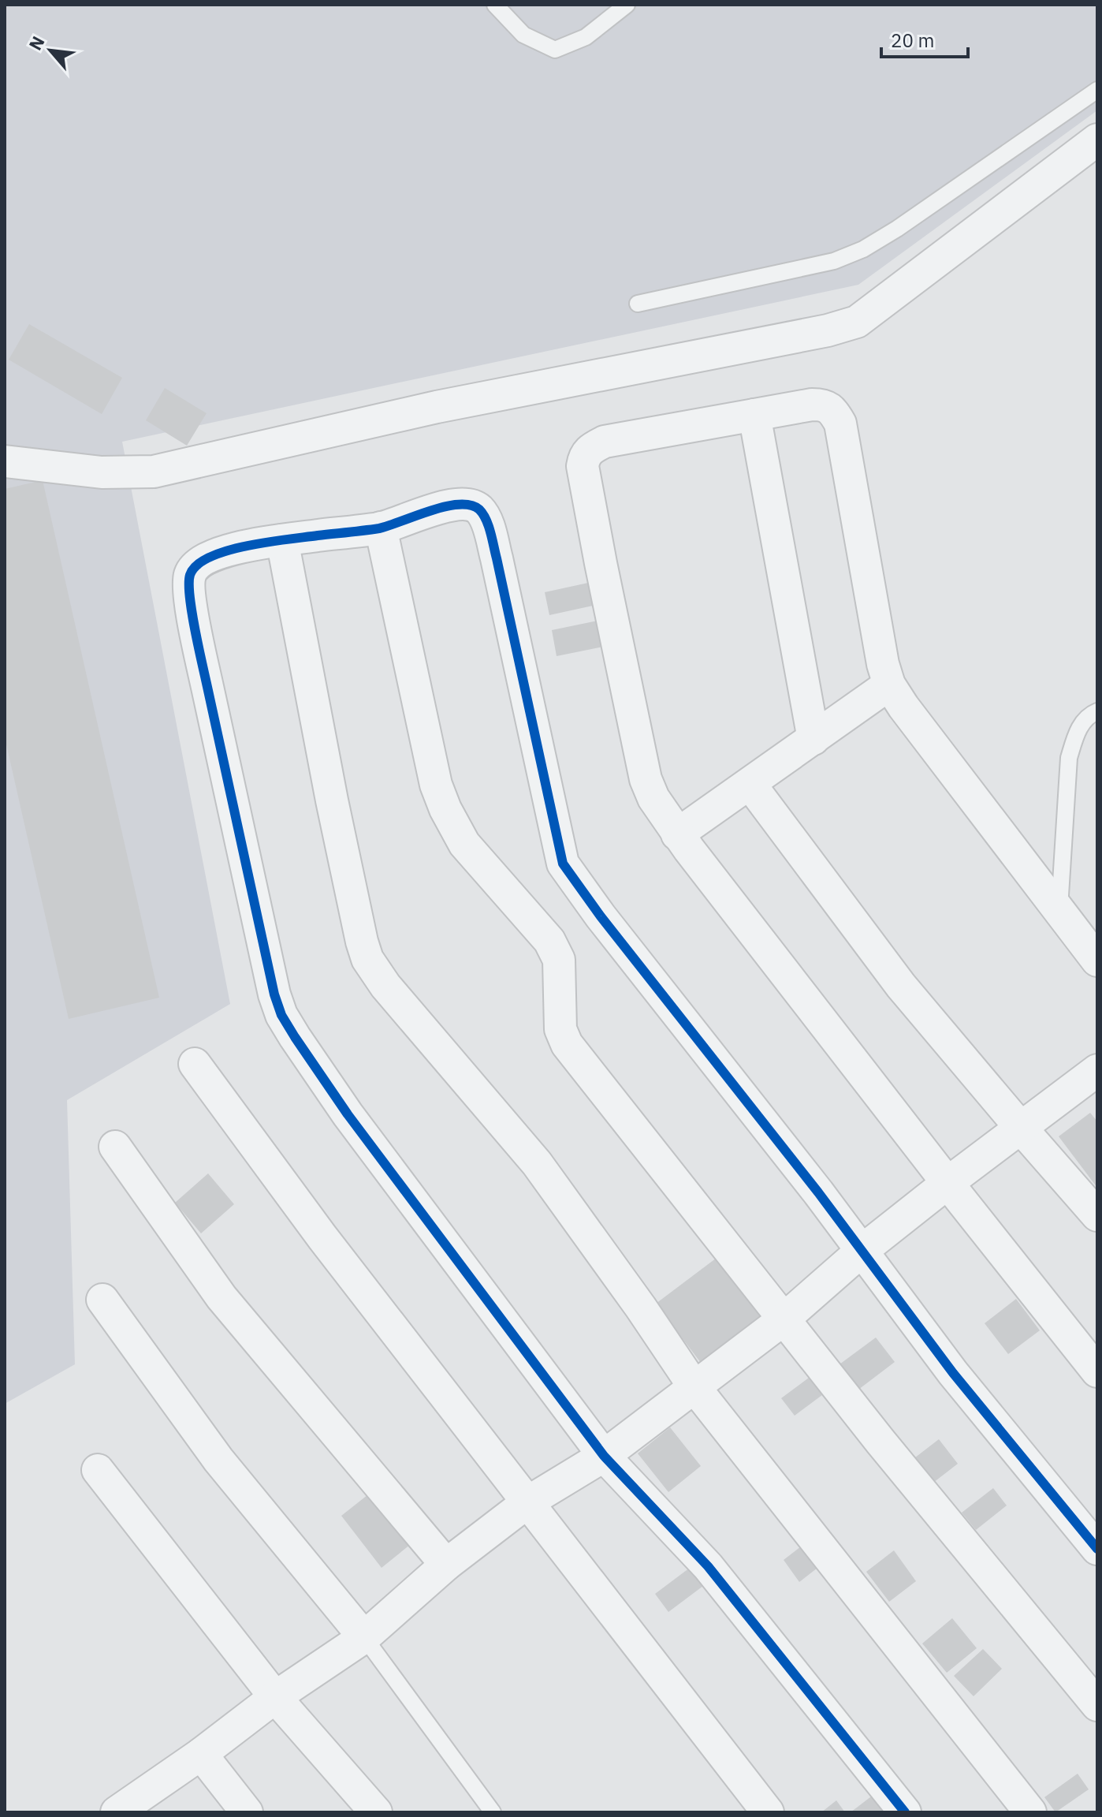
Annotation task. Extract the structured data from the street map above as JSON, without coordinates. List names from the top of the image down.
{
  "scale_bar": "20 m",
  "north": "top left"
}
